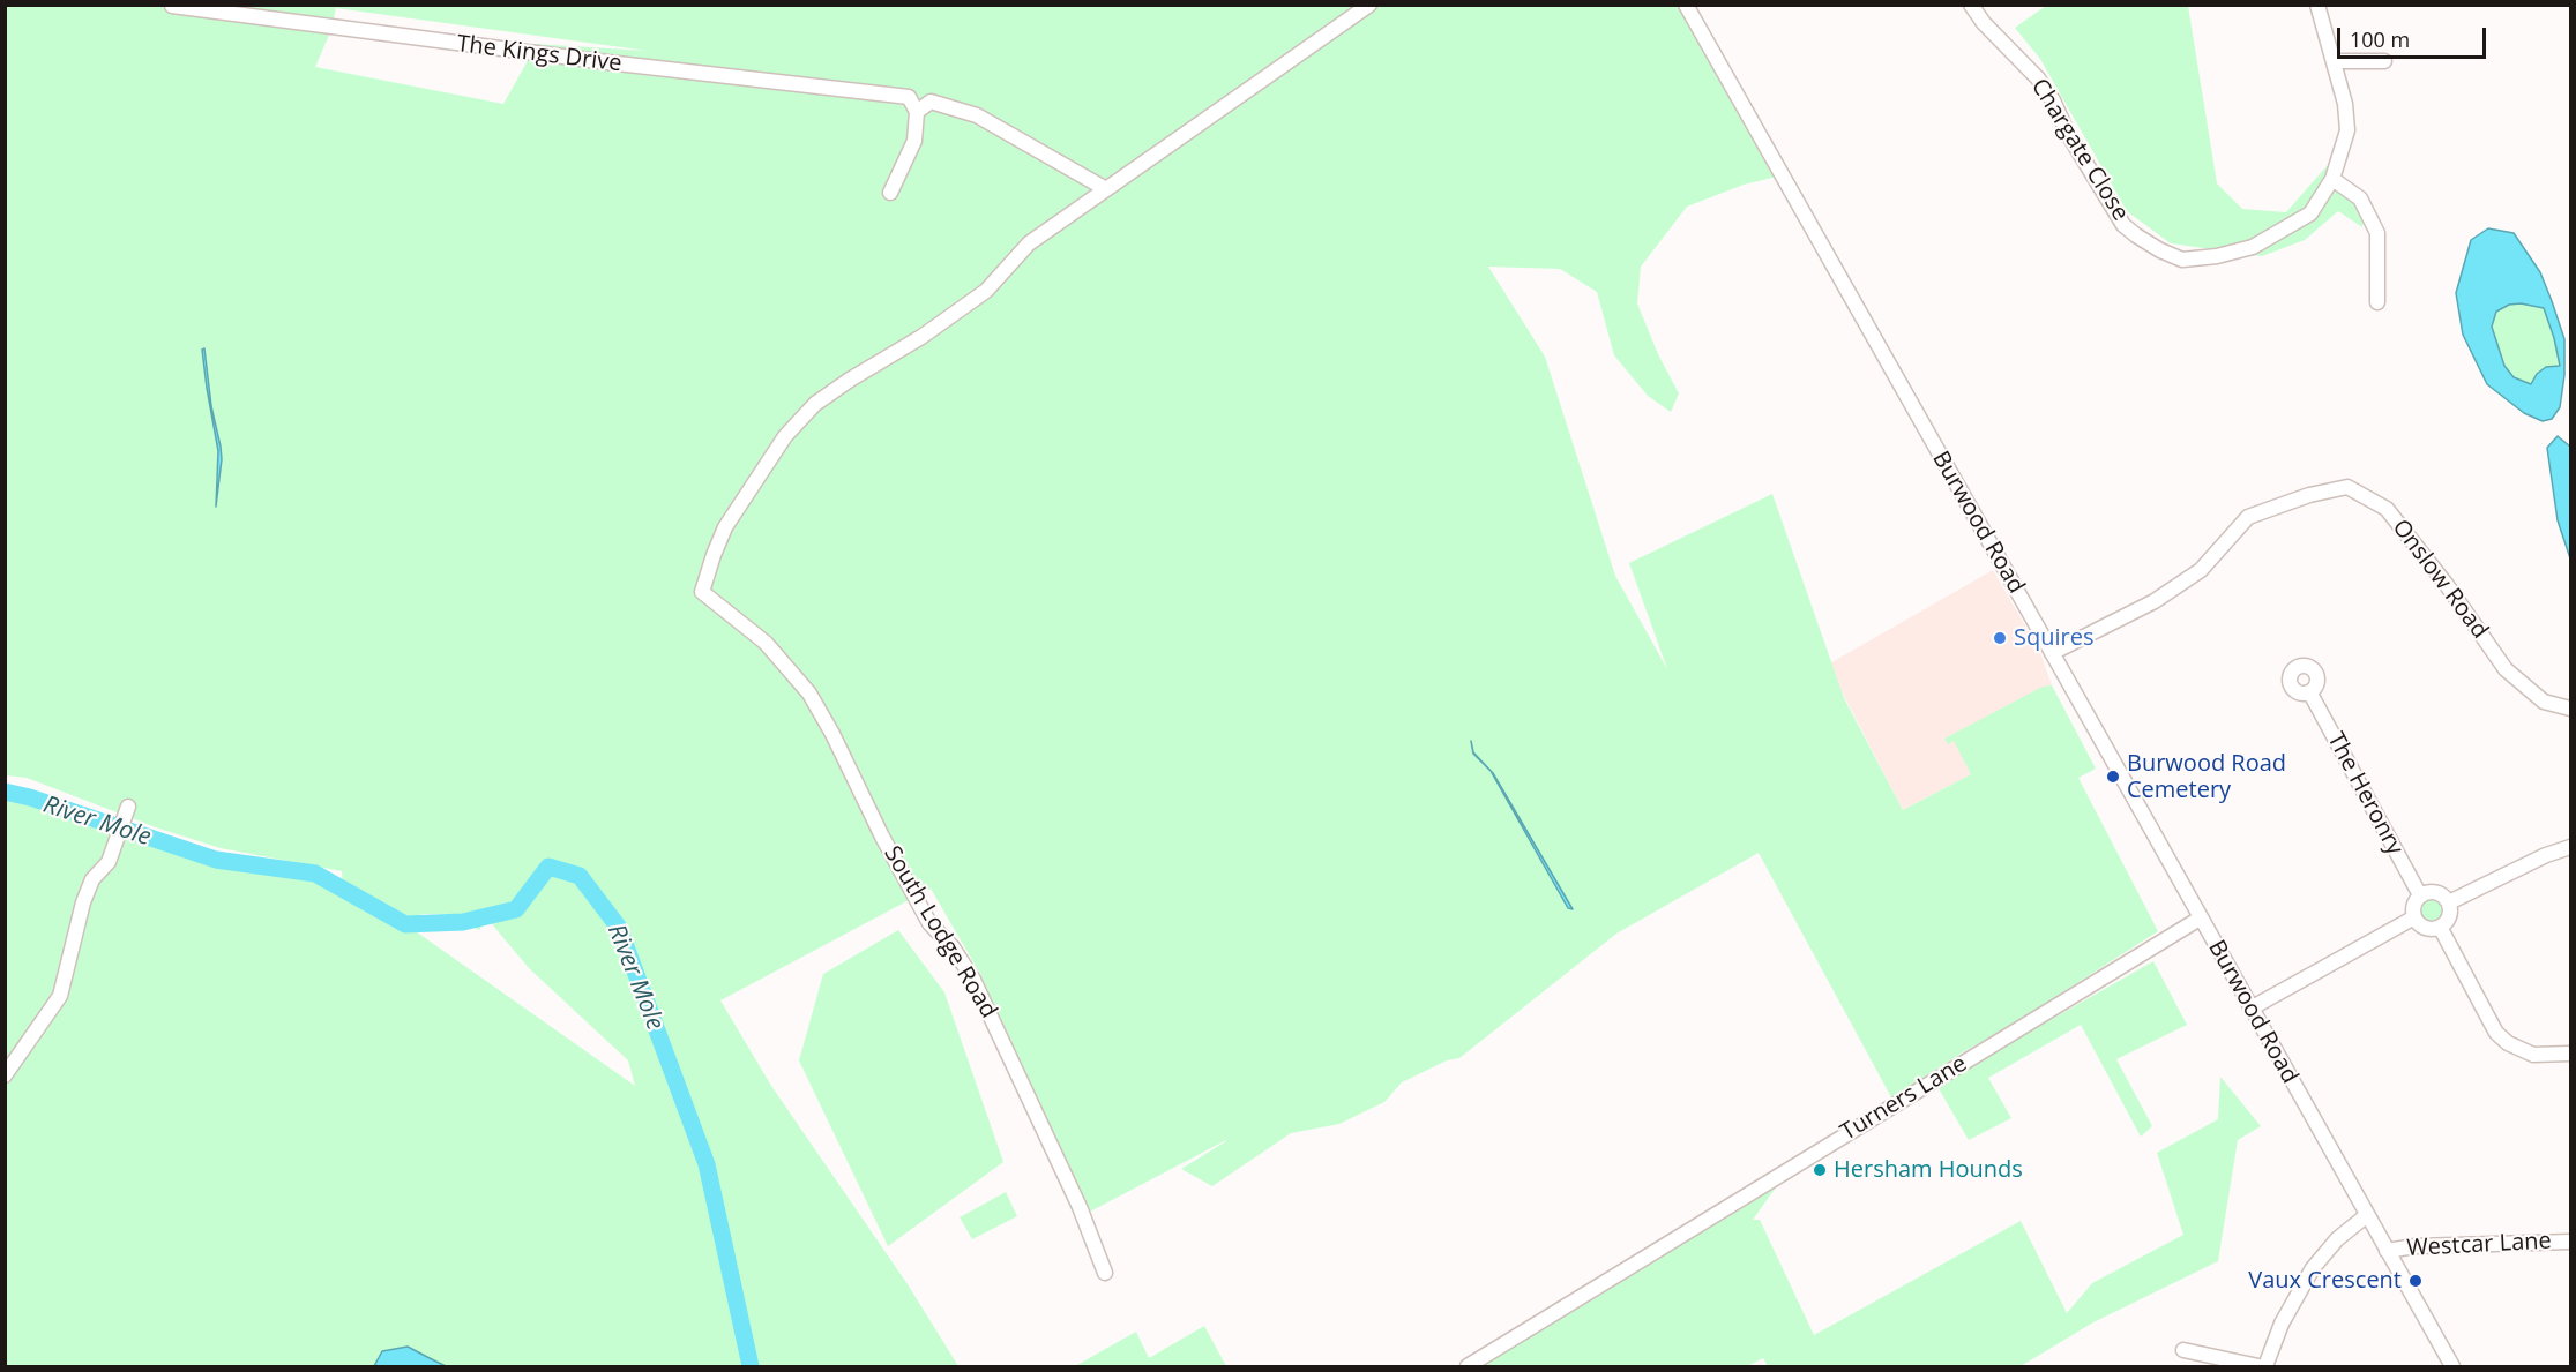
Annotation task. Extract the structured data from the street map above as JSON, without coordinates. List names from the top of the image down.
{
  "streets": {
    "street": [
      "The Kings Drive",
      "Chargate Close",
      "Burwood Road",
      "Onslow Road",
      "The Heronry",
      "South Lodge Road",
      "Turners Lane",
      "Westcar Lane"
    ]
  },
  "crossings": [
    ["The Kings Drive", "South Lodge Road"],
    ["Burwood Road", "Onslow Road"],
    ["Burwood Road", "Turners Lane"],
    ["Burwood Road", "Westcar Lane"]
  ],
  "water": ["River Mole"],
  "places": [
    "Squires",
    "Burwood Road Cemetery",
    "Hersham Hounds",
    "Vaux Crescent"
  ],
  "scale_bar": "100 m"
}
